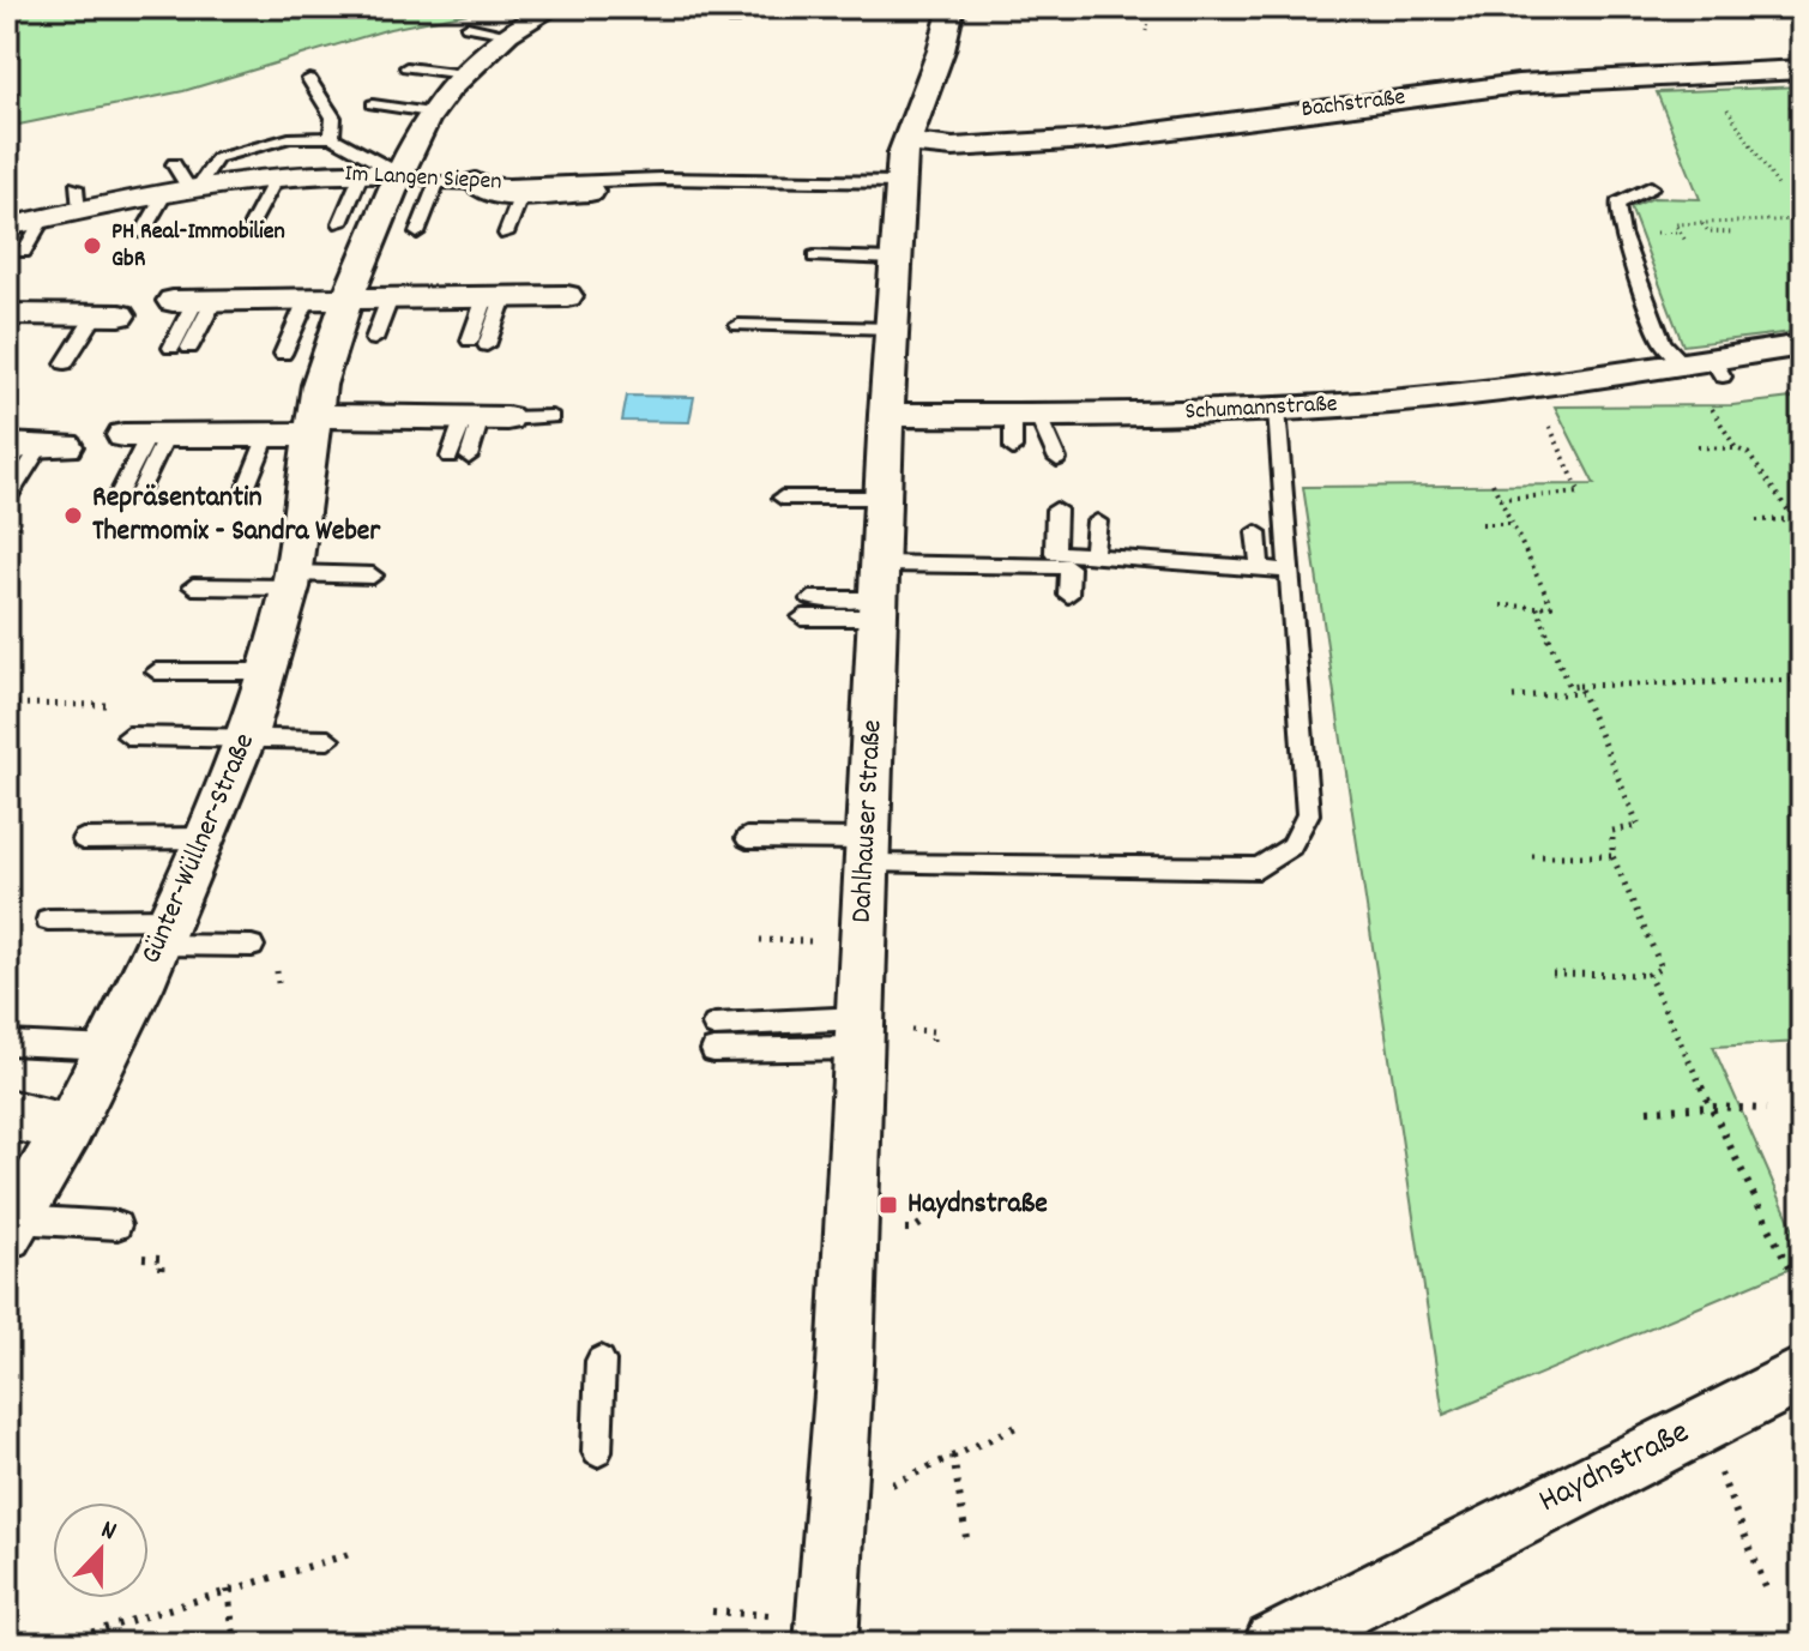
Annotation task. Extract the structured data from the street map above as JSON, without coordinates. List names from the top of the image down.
{
  "streets": {
    "street": [
      "Bachstraße",
      "Im Langen Siepen",
      "Schumannstraße",
      "Dahlhauser Straße",
      "Günter-Wüllner-Straße",
      "Haydnstraße"
    ]
  },
  "crossings": [
    ["Bachstraße", "Im Langen Siepen"],
    ["Bachstraße", "Dahlhauser Straße"],
    ["Im Langen Siepen", "Dahlhauser Straße"],
    ["Im Langen Siepen", "Günter-Wüllner-Straße"],
    ["Schumannstraße", "Dahlhauser Straße"]
  ],
  "places": {
    "other": ["PH Real-Immobilien GbR", "Repräsentantin Thermomix - Sandra Weber"],
    "transit": ["Haydnstraße"]
  },
  "north": "top"
}
